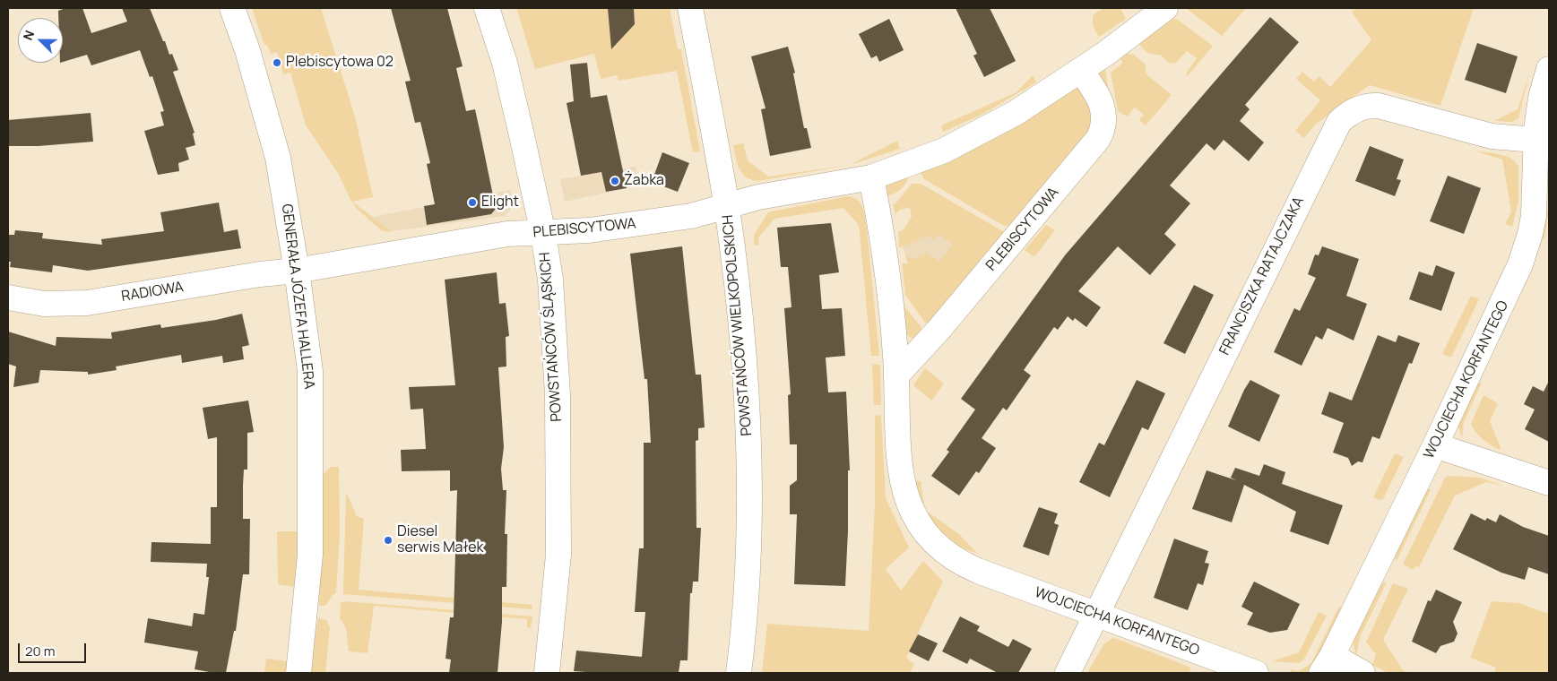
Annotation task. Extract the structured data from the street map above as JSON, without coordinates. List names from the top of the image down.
{
  "streets": {
    "street": [
      "PLEBISCYTOWA",
      "FRANCISZKA RATAJCZAKA",
      "RADIOWA",
      "GENERAŁA JÓZEFA HALLERA",
      "POWSTAŃCÓW WIELKOPOLSKICH",
      "POWSTAŃCÓW ŚLĄSKICH",
      "WOJCIECHA KORFANTEGO"
    ]
  },
  "crossings": [
    ["PLEBISCYTOWA", "RADIOWA"],
    ["PLEBISCYTOWA", "GENERAŁA JÓZEFA HALLERA"],
    ["PLEBISCYTOWA", "POWSTAŃCÓW WIELKOPOLSKICH"],
    ["PLEBISCYTOWA", "POWSTAŃCÓW ŚLĄSKICH"],
    ["PLEBISCYTOWA", "WOJCIECHA KORFANTEGO"],
    ["FRANCISZKA RATAJCZAKA", "WOJCIECHA KORFANTEGO"],
    ["RADIOWA", "GENERAŁA JÓZEFA HALLERA"]
  ],
  "places": [
    "Plebiscytowa 02",
    "Żabka",
    "Elight",
    "Diesel serwis Małek"
  ],
  "scale_bar": "20 m",
  "north": "top left"
}
